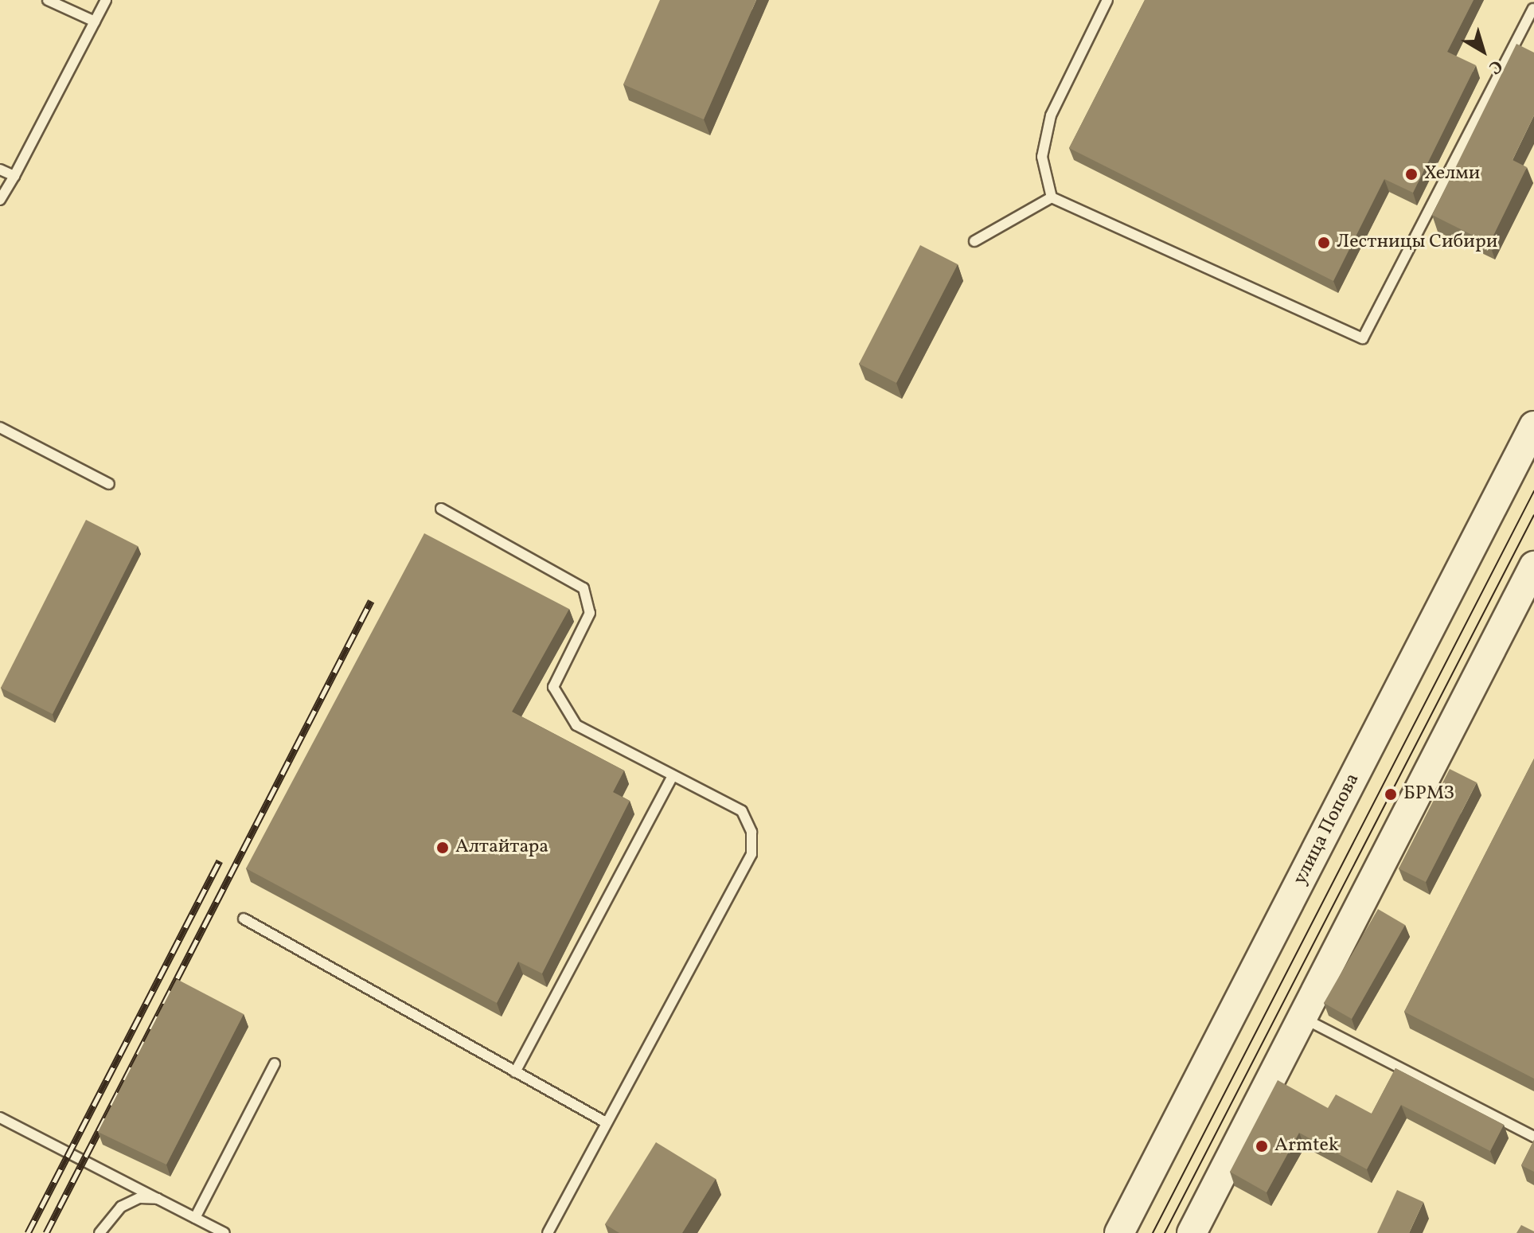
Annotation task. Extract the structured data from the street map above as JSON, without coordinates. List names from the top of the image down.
{
  "streets": {
    "main road": ["улица Попова"]
  },
  "places": [
    "Хелми",
    "Лестницы Сибири",
    "БРМЗ",
    "Алтайтара",
    "Armtek"
  ],
  "north": "bottom right"
}
